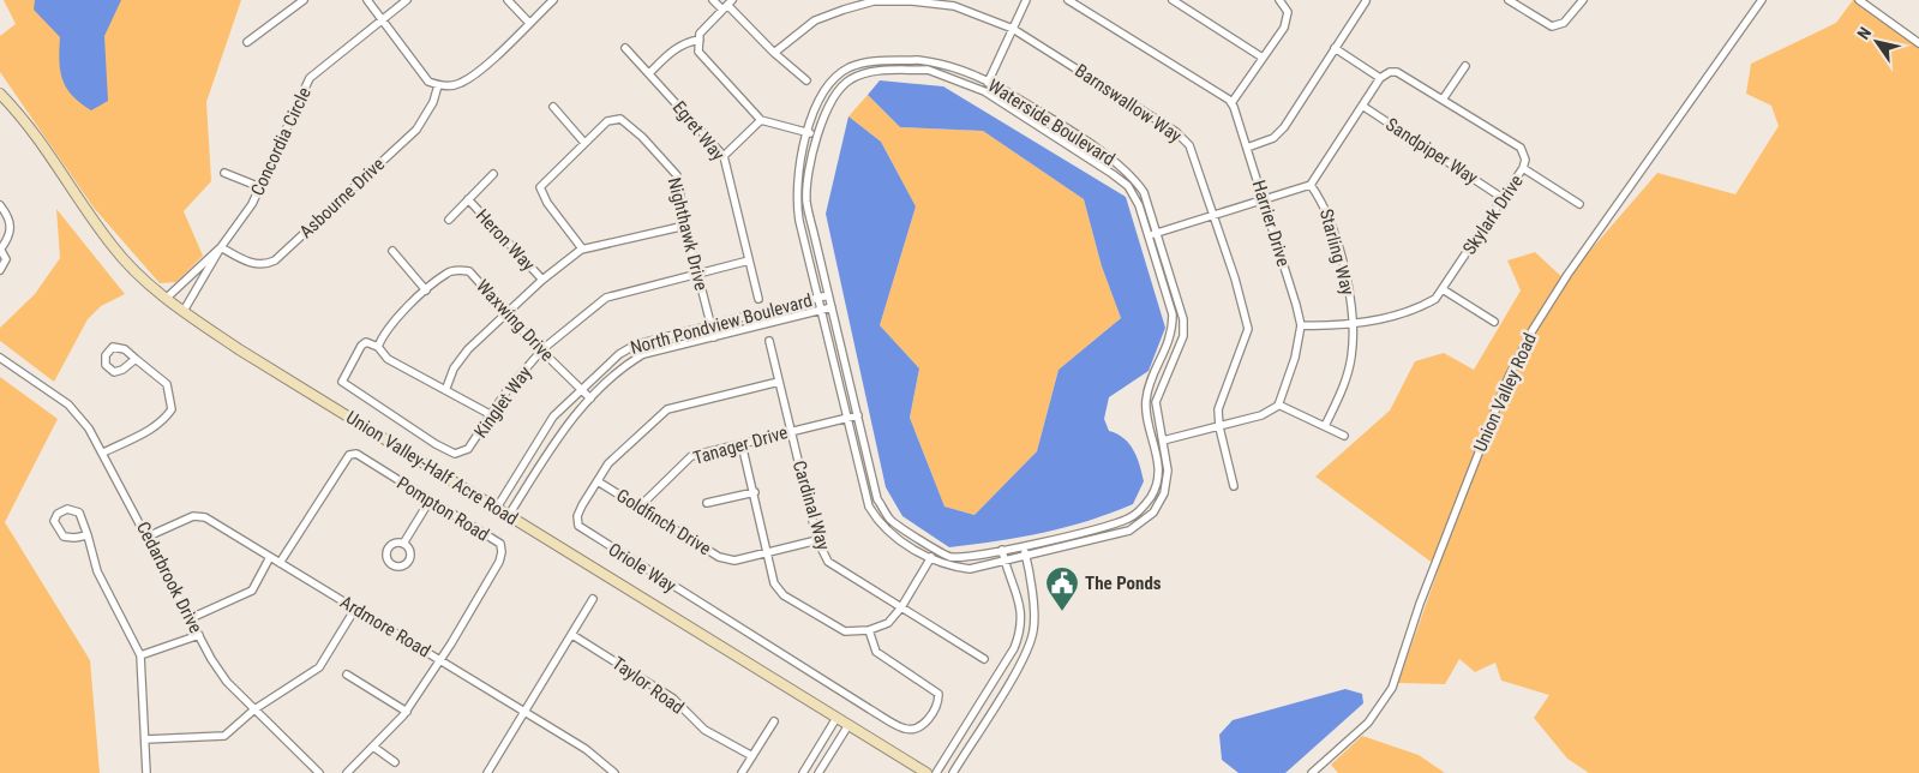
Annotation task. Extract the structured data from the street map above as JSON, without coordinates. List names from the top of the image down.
{
  "streets": {
    "street": [
      "Barnswallow Way",
      "Waterside Boulevard",
      "Egret Way",
      "Concordia Circle",
      "Sandpiper Way",
      "Asbourne Drive",
      "Skylark Drive",
      "Harrier Drive",
      "Nighthawk Drive",
      "Heron Way",
      "Starling Way",
      "Waxwing Drive",
      "North Pondview Boulevard",
      "Union Valley Road",
      "Kinglet Way",
      "Tanager Drive",
      "Union Valley-Half Acre Road",
      "Cardinal Way",
      "Pompton Road",
      "Goldfinch Drive",
      "Oriole Way",
      "Cedarbrook Drive",
      "Ardmore Road",
      "Taylor Road"
    ]
  },
  "crossings": [
    ["Waterside Boulevard", "North Pondview Boulevard"],
    ["Waterside Boulevard", "Tanager Drive"],
    ["Egret Way", "Kinglet Way"],
    ["Concordia Circle", "Asbourne Drive"],
    ["Concordia Circle", "Union Valley-Half Acre Road"],
    ["Sandpiper Way", "Skylark Drive"],
    ["Skylark Drive", "Harrier Drive"],
    ["Skylark Drive", "Starling Way"],
    ["Nighthawk Drive", "North Pondview Boulevard"],
    ["Nighthawk Drive", "Kinglet Way"],
    ["Waxwing Drive", "North Pondview Boulevard"],
    ["Waxwing Drive", "Kinglet Way"],
    ["North Pondview Boulevard", "Union Valley-Half Acre Road"],
    ["Tanager Drive", "Cardinal Way"],
    ["Tanager Drive", "Goldfinch Drive"],
    ["Cardinal Way", "Goldfinch Drive"],
    ["Cardinal Way", "Oriole Way"],
    ["Pompton Road", "Ardmore Road"],
    ["Goldfinch Drive", "Oriole Way"],
    ["Cedarbrook Drive", "Ardmore Road"]
  ],
  "places": {
    "public building": ["The Ponds"]
  },
  "north": "top left"
}
